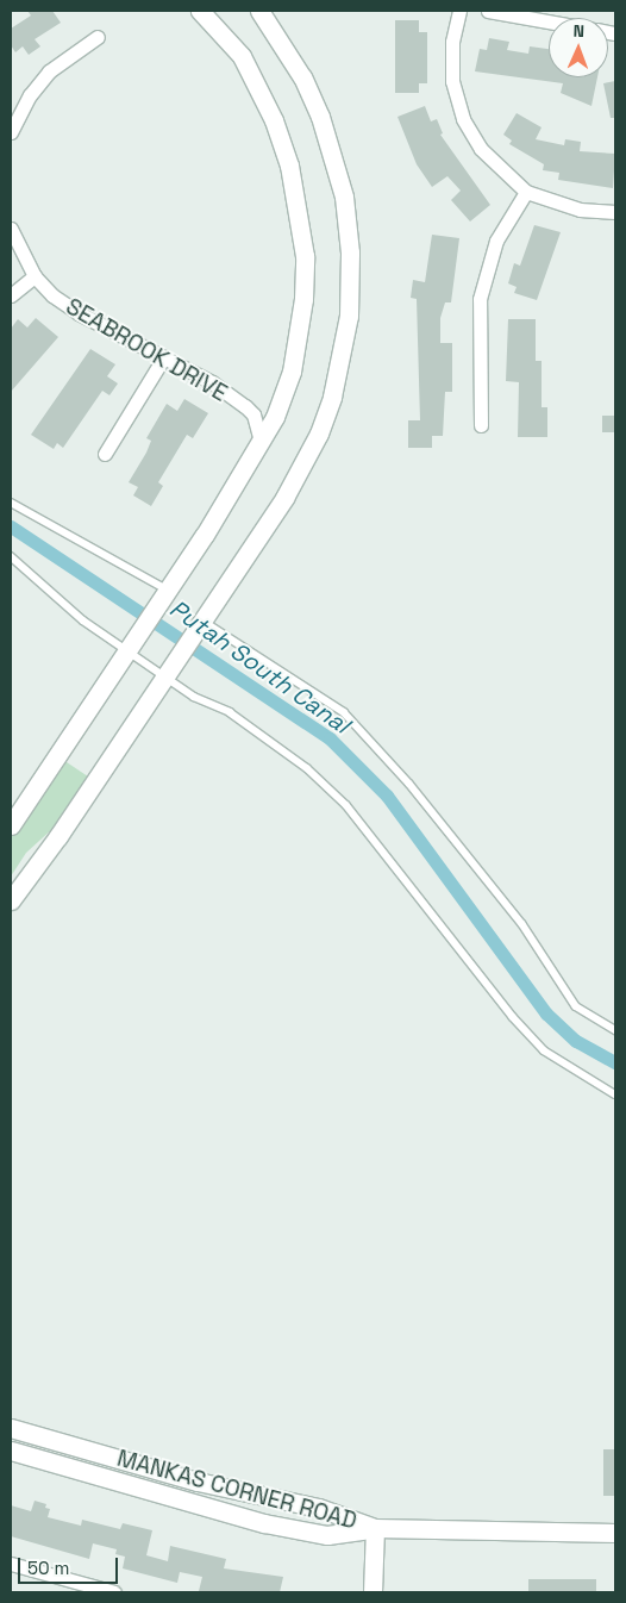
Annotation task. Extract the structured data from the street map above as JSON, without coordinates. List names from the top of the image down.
{
  "streets": {
    "street": ["SEABROOK DRIVE", "MANKAS CORNER ROAD"]
  },
  "water": ["Putah South Canal"],
  "scale_bar": "50 m",
  "north": "top"
}
